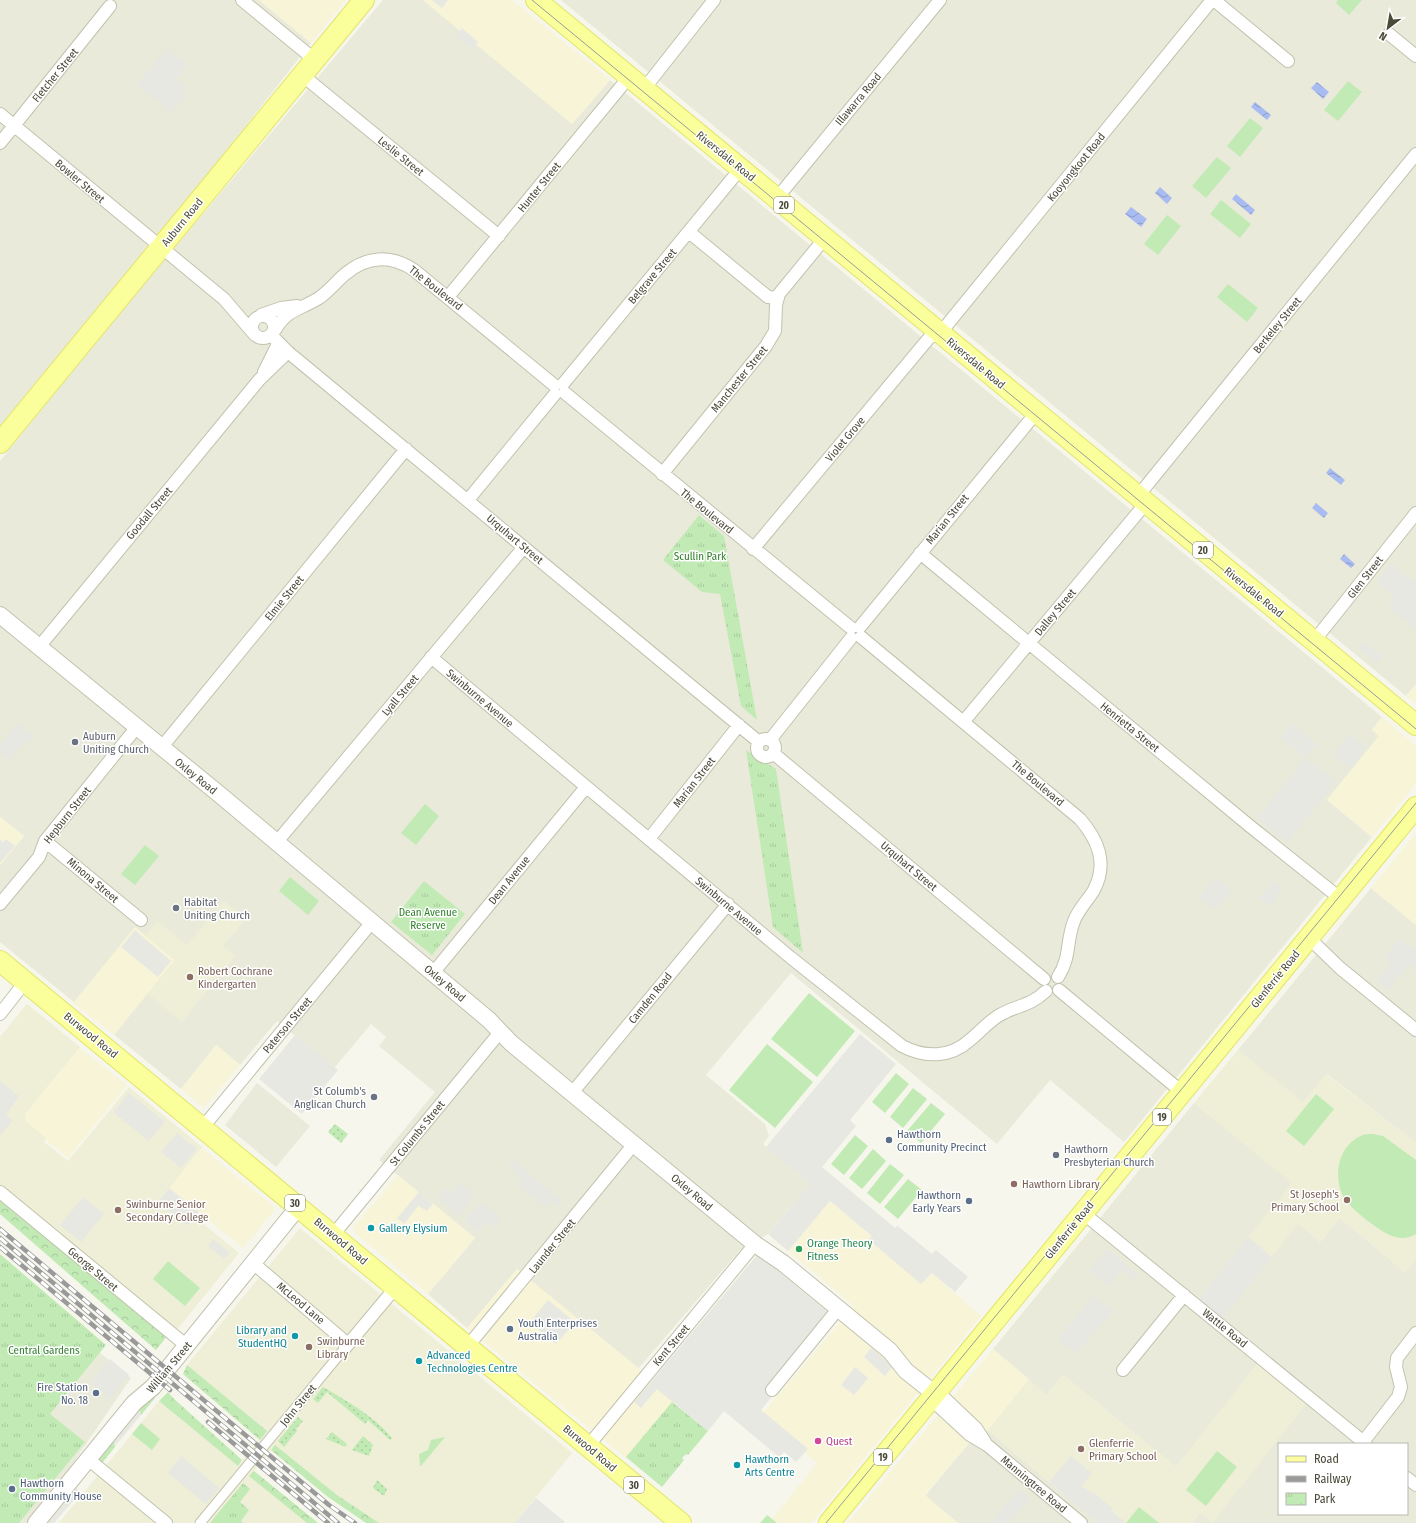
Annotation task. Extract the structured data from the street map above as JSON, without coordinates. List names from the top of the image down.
{
  "streets": {
    "main road": [
      "Riversdale Road",
      "20",
      "Auburn Road",
      "Glenferrie Road",
      "Burwood Road",
      "19",
      "30"
    ],
    "street": [
      "Fletcher Street",
      "Illawarra Road",
      "Leslie Street",
      "Kooyongkoot Road",
      "Bowler Street",
      "Hunter Street",
      "Belgrave Street",
      "The Boulevard",
      "Berkeley Street",
      "Manchester Street",
      "Violet Grove",
      "Goodall Street",
      "Marian Street",
      "Urquhart Street",
      "Glen Street",
      "Elmie Street",
      "Dalley Street",
      "Lyall Street",
      "Swinburne Avenue",
      "Henrietta Street",
      "Oxley Road",
      "Hepburn Street",
      "Minona Street",
      "Dean Avenue",
      "Camden Road",
      "Paterson Street",
      "St Columbs Street",
      "Launder Street",
      "George Street",
      "McLeod Lane",
      "Wattle Road",
      "Kent Street",
      "William Street",
      "John Street",
      "Manningtree Road"
    ]
  },
  "crossings": [
    ["Fletcher Street", "Bowler Street"],
    ["Illawarra Road", "Riversdale Road"],
    ["Leslie Street", "Hunter Street"],
    ["Leslie Street", "Auburn Road"],
    ["Riversdale Road", "Kooyongkoot Road"],
    ["Riversdale Road", "Hunter Street"],
    ["Riversdale Road", "Belgrave Street"],
    ["Riversdale Road", "Berkeley Street"],
    ["Riversdale Road", "Violet Grove"],
    ["Riversdale Road", "Marian Street"],
    ["Riversdale Road", "Glen Street"],
    ["Riversdale Road", "Dalley Street"],
    ["Kooyongkoot Road", "Violet Grove"],
    ["Bowler Street", "Auburn Road"],
    ["Hunter Street", "The Boulevard"],
    ["Belgrave Street", "The Boulevard"],
    ["Belgrave Street", "Urquhart Street"],
    ["The Boulevard", "Manchester Street"],
    ["The Boulevard", "Violet Grove"],
    ["The Boulevard", "Goodall Street"],
    ["The Boulevard", "Marian Street"],
    ["The Boulevard", "Urquhart Street"],
    ["The Boulevard", "Dalley Street"],
    ["The Boulevard", "Swinburne Avenue"],
    ["Berkeley Street", "Dalley Street"],
    ["Goodall Street", "Urquhart Street"],
    ["Goodall Street", "Oxley Road"],
    ["Marian Street", "Urquhart Street"],
    ["Marian Street", "Swinburne Avenue"],
    ["Marian Street", "Henrietta Street"],
    ["Urquhart Street", "Elmie Street"],
    ["Urquhart Street", "Lyall Street"],
    ["Urquhart Street", "Swinburne Avenue"],
    ["Elmie Street", "Oxley Road"],
    ["Dalley Street", "Henrietta Street"],
    ["Lyall Street", "Swinburne Avenue"],
    ["Lyall Street", "Oxley Road"],
    ["Swinburne Avenue", "Dean Avenue"],
    ["Swinburne Avenue", "Camden Road"],
    ["Henrietta Street", "Glenferrie Road"],
    ["Oxley Road", "Hepburn Street"],
    ["Oxley Road", "Dean Avenue"],
    ["Oxley Road", "Glenferrie Road"],
    ["Oxley Road", "Camden Road"],
    ["Oxley Road", "Paterson Street"],
    ["Oxley Road", "St Columbs Street"],
    ["Oxley Road", "Launder Street"],
    ["Oxley Road", "Kent Street"],
    ["Oxley Road", "Manningtree Road"],
    ["Hepburn Street", "Minona Street"],
    ["Glenferrie Road", "Wattle Road"],
    ["Glenferrie Road", "Manningtree Road"],
    ["Paterson Street", "Burwood Road"],
    ["Burwood Road", "St Columbs Street"],
    ["Burwood Road", "Launder Street"],
    ["Burwood Road", "Kent Street"],
    ["Burwood Road", "William Street"],
    ["Burwood Road", "John Street"],
    ["George Street", "William Street"],
    ["McLeod Lane", "William Street"],
    ["McLeod Lane", "John Street"]
  ],
  "parks": ["Scullin Park", "Dean Avenue Reserve", "Central Gardens"],
  "places": [
    "Auburn Uniting Church",
    "Habitat Uniting Church",
    "Robert Cochrane Kindergarten",
    "St Columb's Anglican Church",
    "Hawthorn Community Precinct",
    "Hawthorn Presbyterian Church",
    "Hawthorn Library",
    "St Joseph's Primary School",
    "Hawthorn Early Years",
    "Swinburne Senior Secondary College",
    "Gallery Elysium",
    "Orange Theory Fitness",
    "Youth Enterprises Australia",
    "Library and StudentHQ",
    "Swinburne Library",
    "Advanced Technologies Centre",
    "Fire Station No. 18",
    "Quest",
    "Glenferrie Primary School",
    "Hawthorn Arts Centre",
    "Hawthorn Community House"
  ],
  "legend": ["Road", "Railway", "Park"],
  "north": "bottom left"
}
